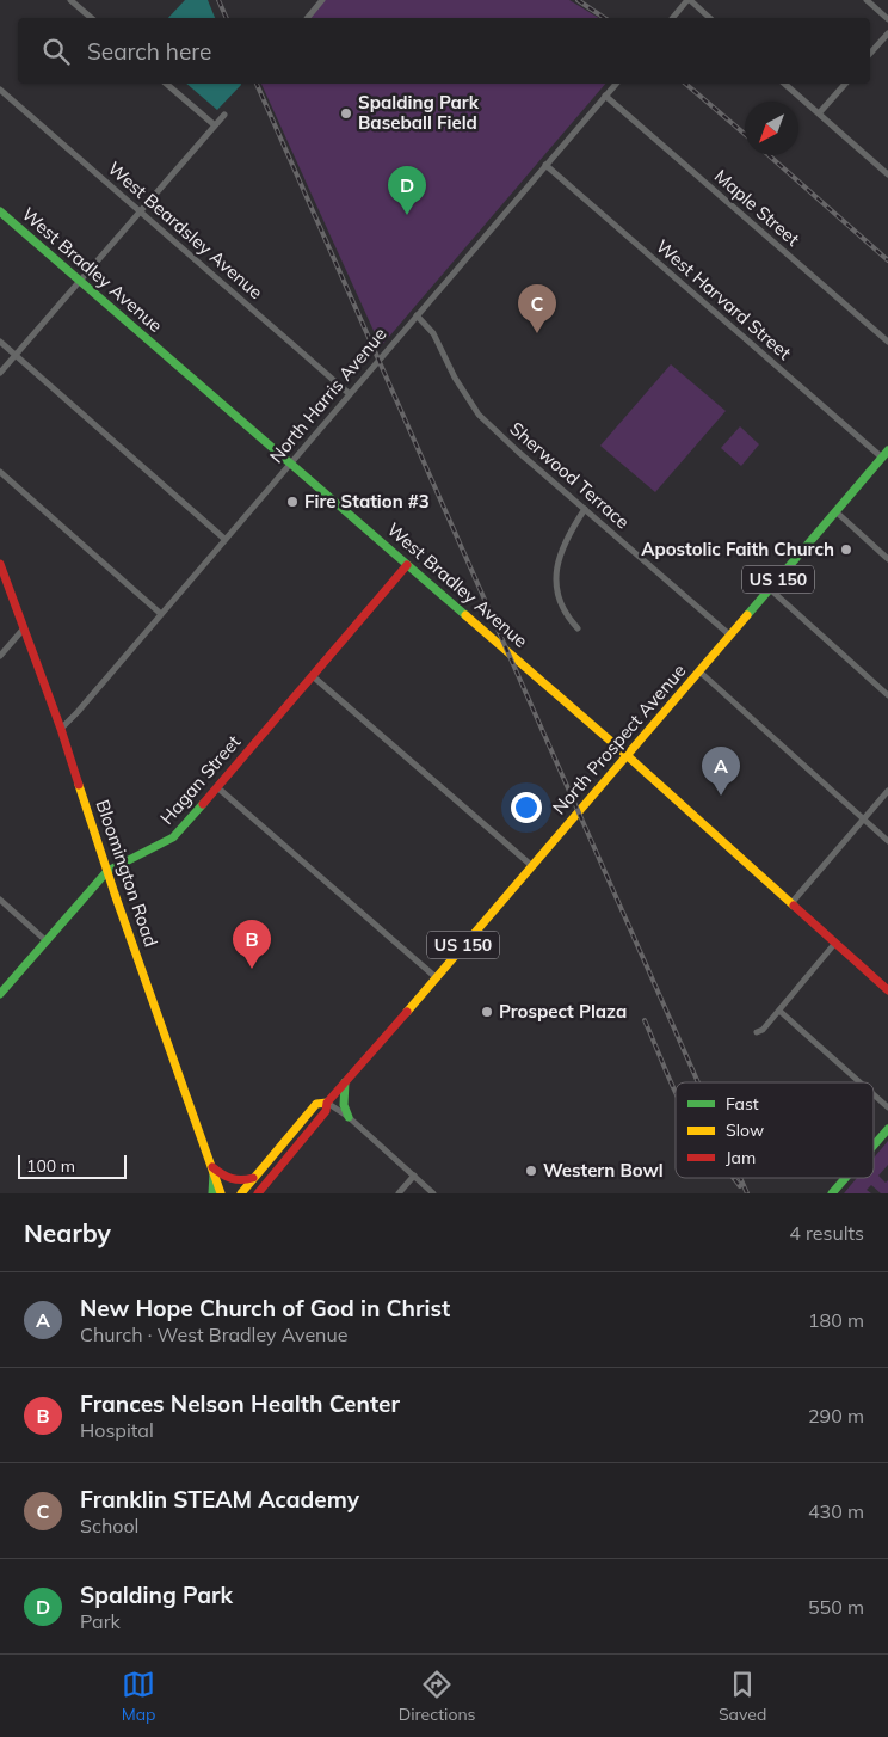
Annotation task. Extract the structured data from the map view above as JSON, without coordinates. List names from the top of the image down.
{
  "streets": {
    "main road": [
      "West Bradley Avenue",
      "US 150",
      "North Prospect Avenue",
      "Hagan Street",
      "Bloomington Road"
    ],
    "street": [
      "Maple Street",
      "West Beardsley Avenue",
      "West Harvard Street",
      "North Harris Avenue",
      "Sherwood Terrace"
    ]
  },
  "crossings": [
    ["Maple Street", "North Harris Avenue"],
    ["West Beardsley Avenue", "North Harris Avenue"],
    ["West Bradley Avenue", "North Harris Avenue"],
    ["West Bradley Avenue", "North Prospect Avenue"],
    ["West Bradley Avenue", "Hagan Street"],
    ["West Harvard Street", "North Harris Avenue"],
    ["West Harvard Street", "North Prospect Avenue"],
    ["North Harris Avenue", "Sherwood Terrace"],
    ["North Harris Avenue", "Bloomington Road"],
    ["Sherwood Terrace", "North Prospect Avenue"],
    ["Hagan Street", "Bloomington Road"]
  ],
  "places": [
    "Spalding Park Baseball Field",
    "Fire Station #3",
    "Apostolic Faith Church",
    "Prospect Plaza",
    "Western Bowl"
  ],
  "legend": ["Fast", "Slow", "Jam"],
  "scale_bar": "100 m",
  "north": "bottom left",
  "page": {
    "search": "Search here",
    "pins": [
      "D",
      "C",
      "A",
      "B"
    ],
    "scale": "100 m",
    "heading": ["Nearby", "4 results"],
    "list": [
      {
        "mark": "A",
        "name": "New Hope Church of God in Christ",
        "note": "Church · West Bradley Avenue",
        "value": "180 m"
      },
      {
        "mark": "B",
        "name": "Frances Nelson Health Center",
        "note": "Hospital",
        "value": "290 m"
      },
      {
        "mark": "C",
        "name": "Franklin STEAM Academy",
        "note": "School",
        "value": "430 m"
      },
      {
        "mark": "D",
        "name": "Spalding Park",
        "note": "Park",
        "value": "550 m"
      }
    ],
    "nav": ["Map", "Directions", "Saved"]
  }
}
